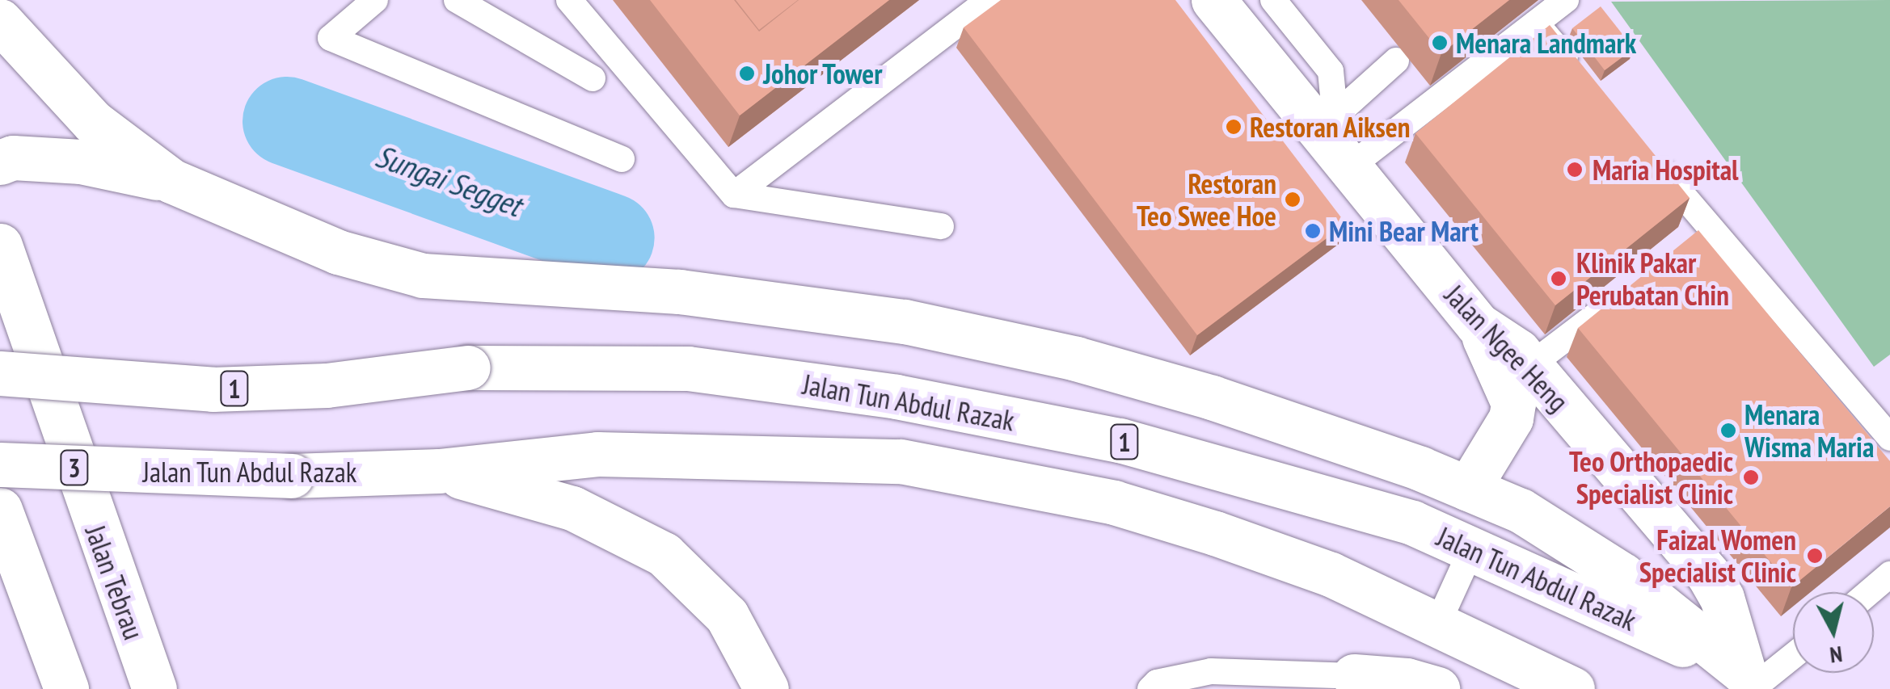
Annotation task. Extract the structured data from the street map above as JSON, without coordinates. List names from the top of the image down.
{
  "streets": {
    "main road": [
      "Jalan Ngee Heng",
      "1",
      "Jalan Tun Abdul Razak",
      "3",
      "Jalan Tebrau"
    ]
  },
  "crossings": [
    ["Jalan Ngee Heng", "Jalan Tun Abdul Razak"]
  ],
  "water": ["Sungai Segget"],
  "places": [
    "Menara Landmark",
    "Johor Tower",
    "Restoran Aiksen",
    "Maria Hospital",
    "Restoran Teo Swee Hoe",
    "Mini Bear Mart",
    "Klinik Pakar Perubatan Chin",
    "Menara Wisma Maria",
    "Teo Orthopaedic Specialist Clinic",
    "Faizal Women Specialist Clinic"
  ],
  "north": "bottom"
}
